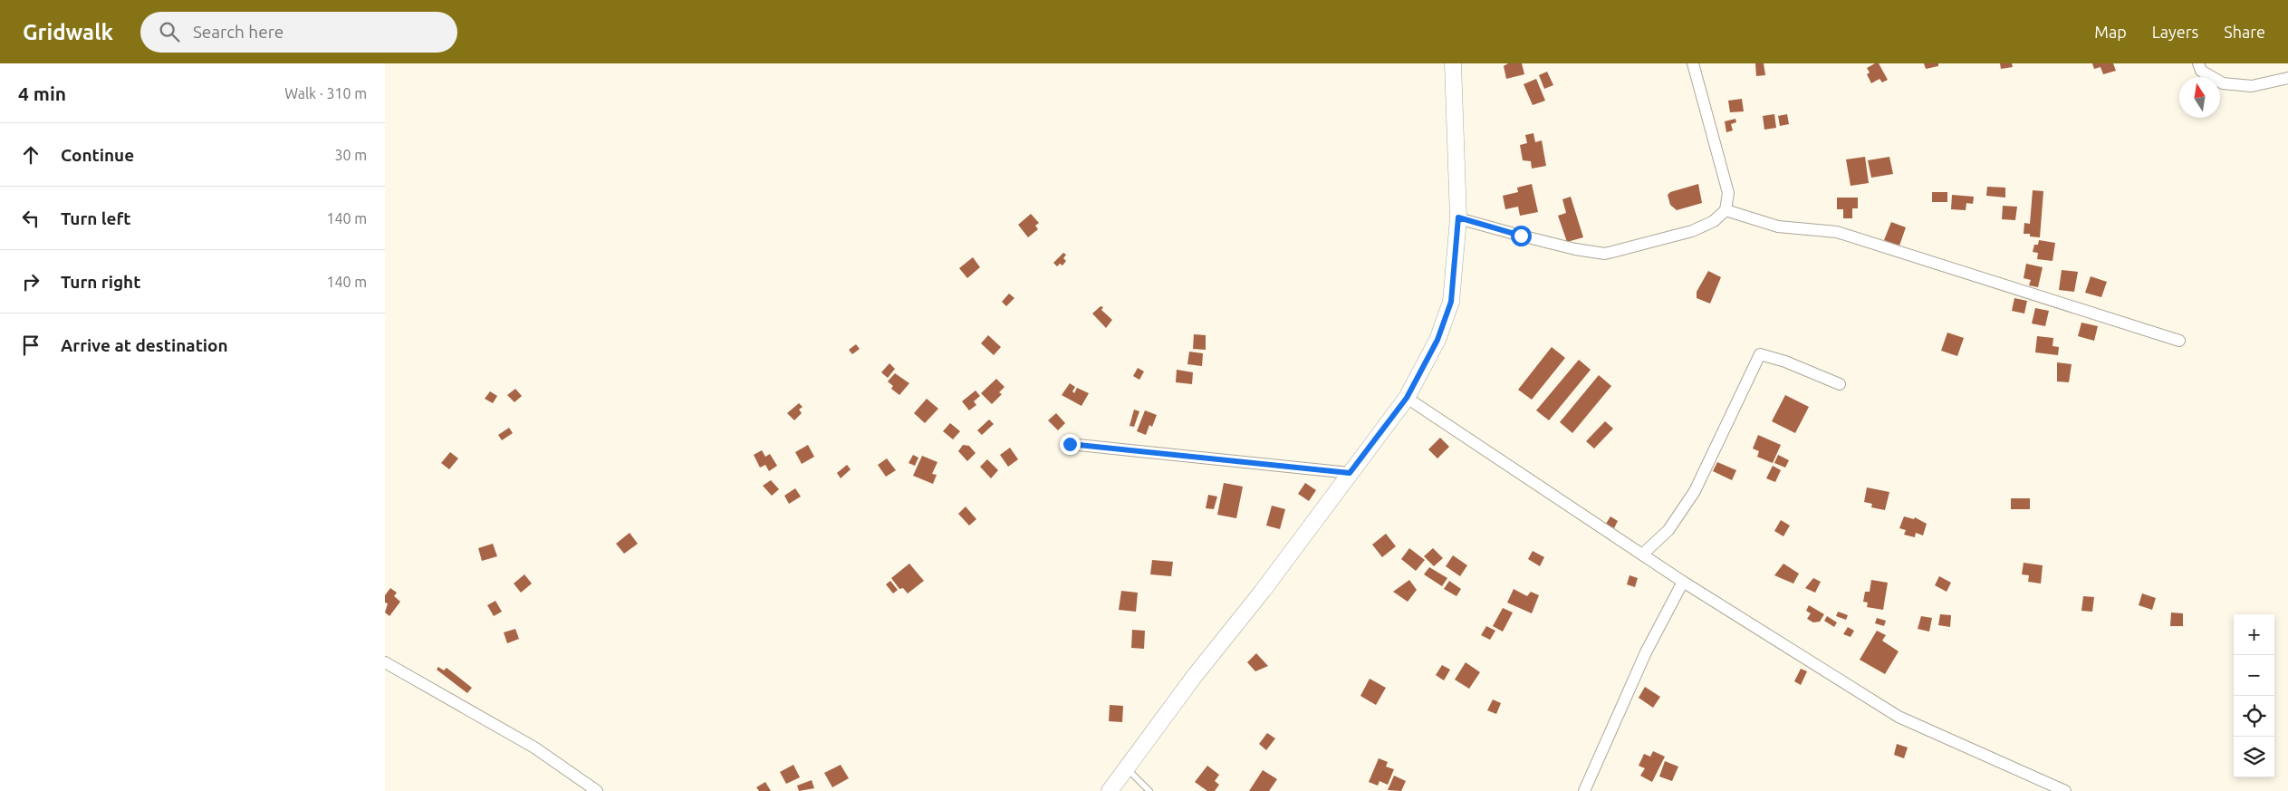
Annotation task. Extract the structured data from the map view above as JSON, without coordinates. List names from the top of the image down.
{
  "north": "top",
  "page": {
    "header": "Gridwalk",
    "search": "Search here",
    "nav": ["Map", "Layers", "Share"],
    "heading": ["4 min", "Walk · 310 m"],
    "list": [
      ["Continue", "30 m"],
      ["Turn left", "140 m"],
      ["Turn right", "140 m"],
      "Arrive at destination"
    ],
    "map_buttons": ["+", "−"]
  }
}
